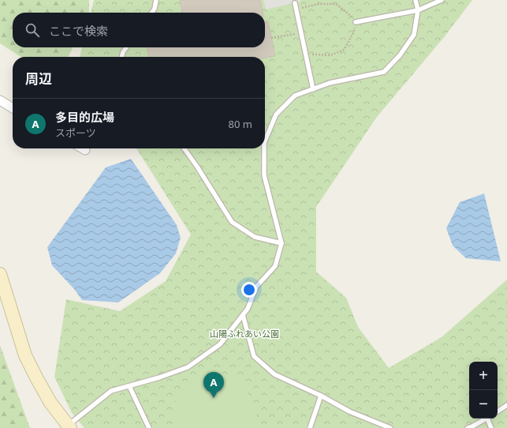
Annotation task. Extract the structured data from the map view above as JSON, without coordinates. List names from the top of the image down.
{
  "parks": ["山陽ふれあい公園"],
  "page": {
    "search": "ここで検索",
    "heading": "周辺",
    "list": [
      {
        "mark": "A",
        "name": "多目的広場",
        "note": "スポーツ",
        "value": "80 m"
      }
    ],
    "map_buttons": ["+", "−"],
    "pins": "A"
  }
}
